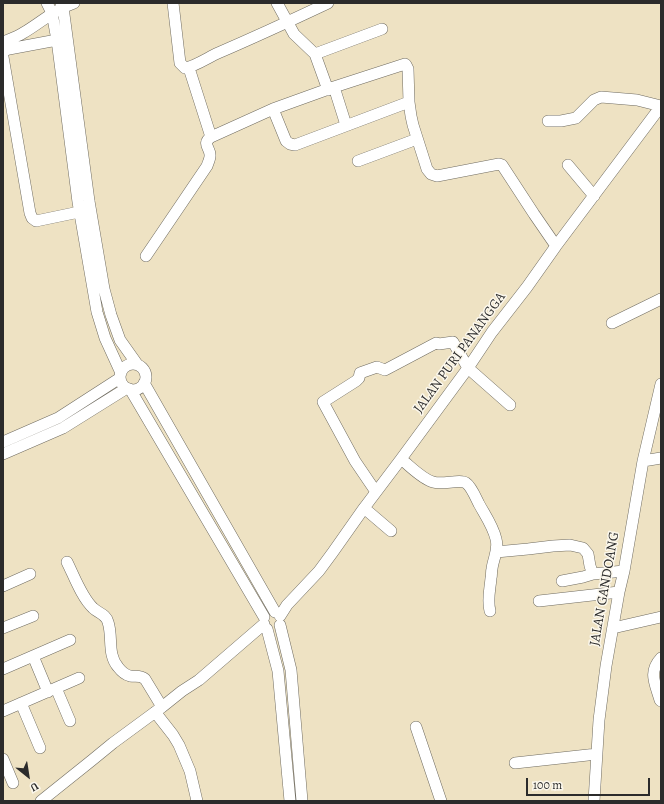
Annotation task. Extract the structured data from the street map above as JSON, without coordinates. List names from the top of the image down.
{
  "streets": {
    "street": ["JALAN PURI PANANGGA", "JALAN GANDOANG"]
  },
  "scale_bar": "100 m",
  "north": "bottom right"
}
